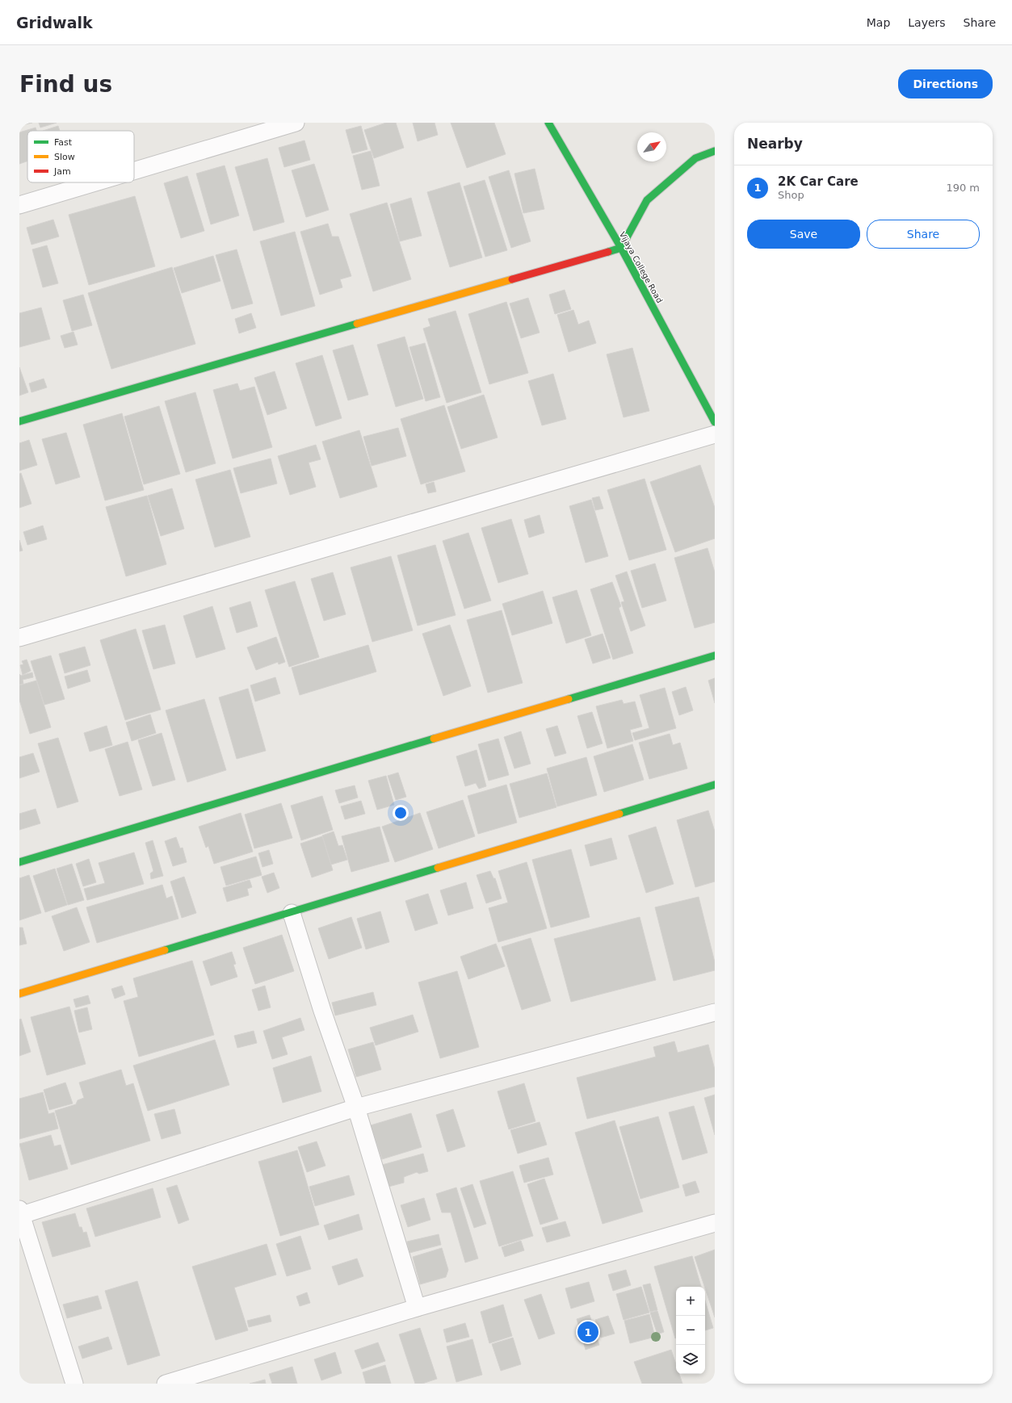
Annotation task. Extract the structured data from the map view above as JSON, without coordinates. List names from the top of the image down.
{
  "streets": {
    "street": ["Vijaya College Road"]
  },
  "legend": ["Fast", "Slow", "Jam"],
  "north": "top right",
  "page": {
    "header": "Gridwalk",
    "nav": ["Map", "Layers", "Share"],
    "buttons": [
      "Directions",
      ["Save", "Share"]
    ],
    "title": "Find us",
    "heading": "Nearby",
    "list": [
      {
        "mark": "1",
        "name": "2K Car Care",
        "note": "Shop",
        "value": "190 m"
      }
    ],
    "map_buttons": ["+", "−"],
    "pins": "1"
  }
}
